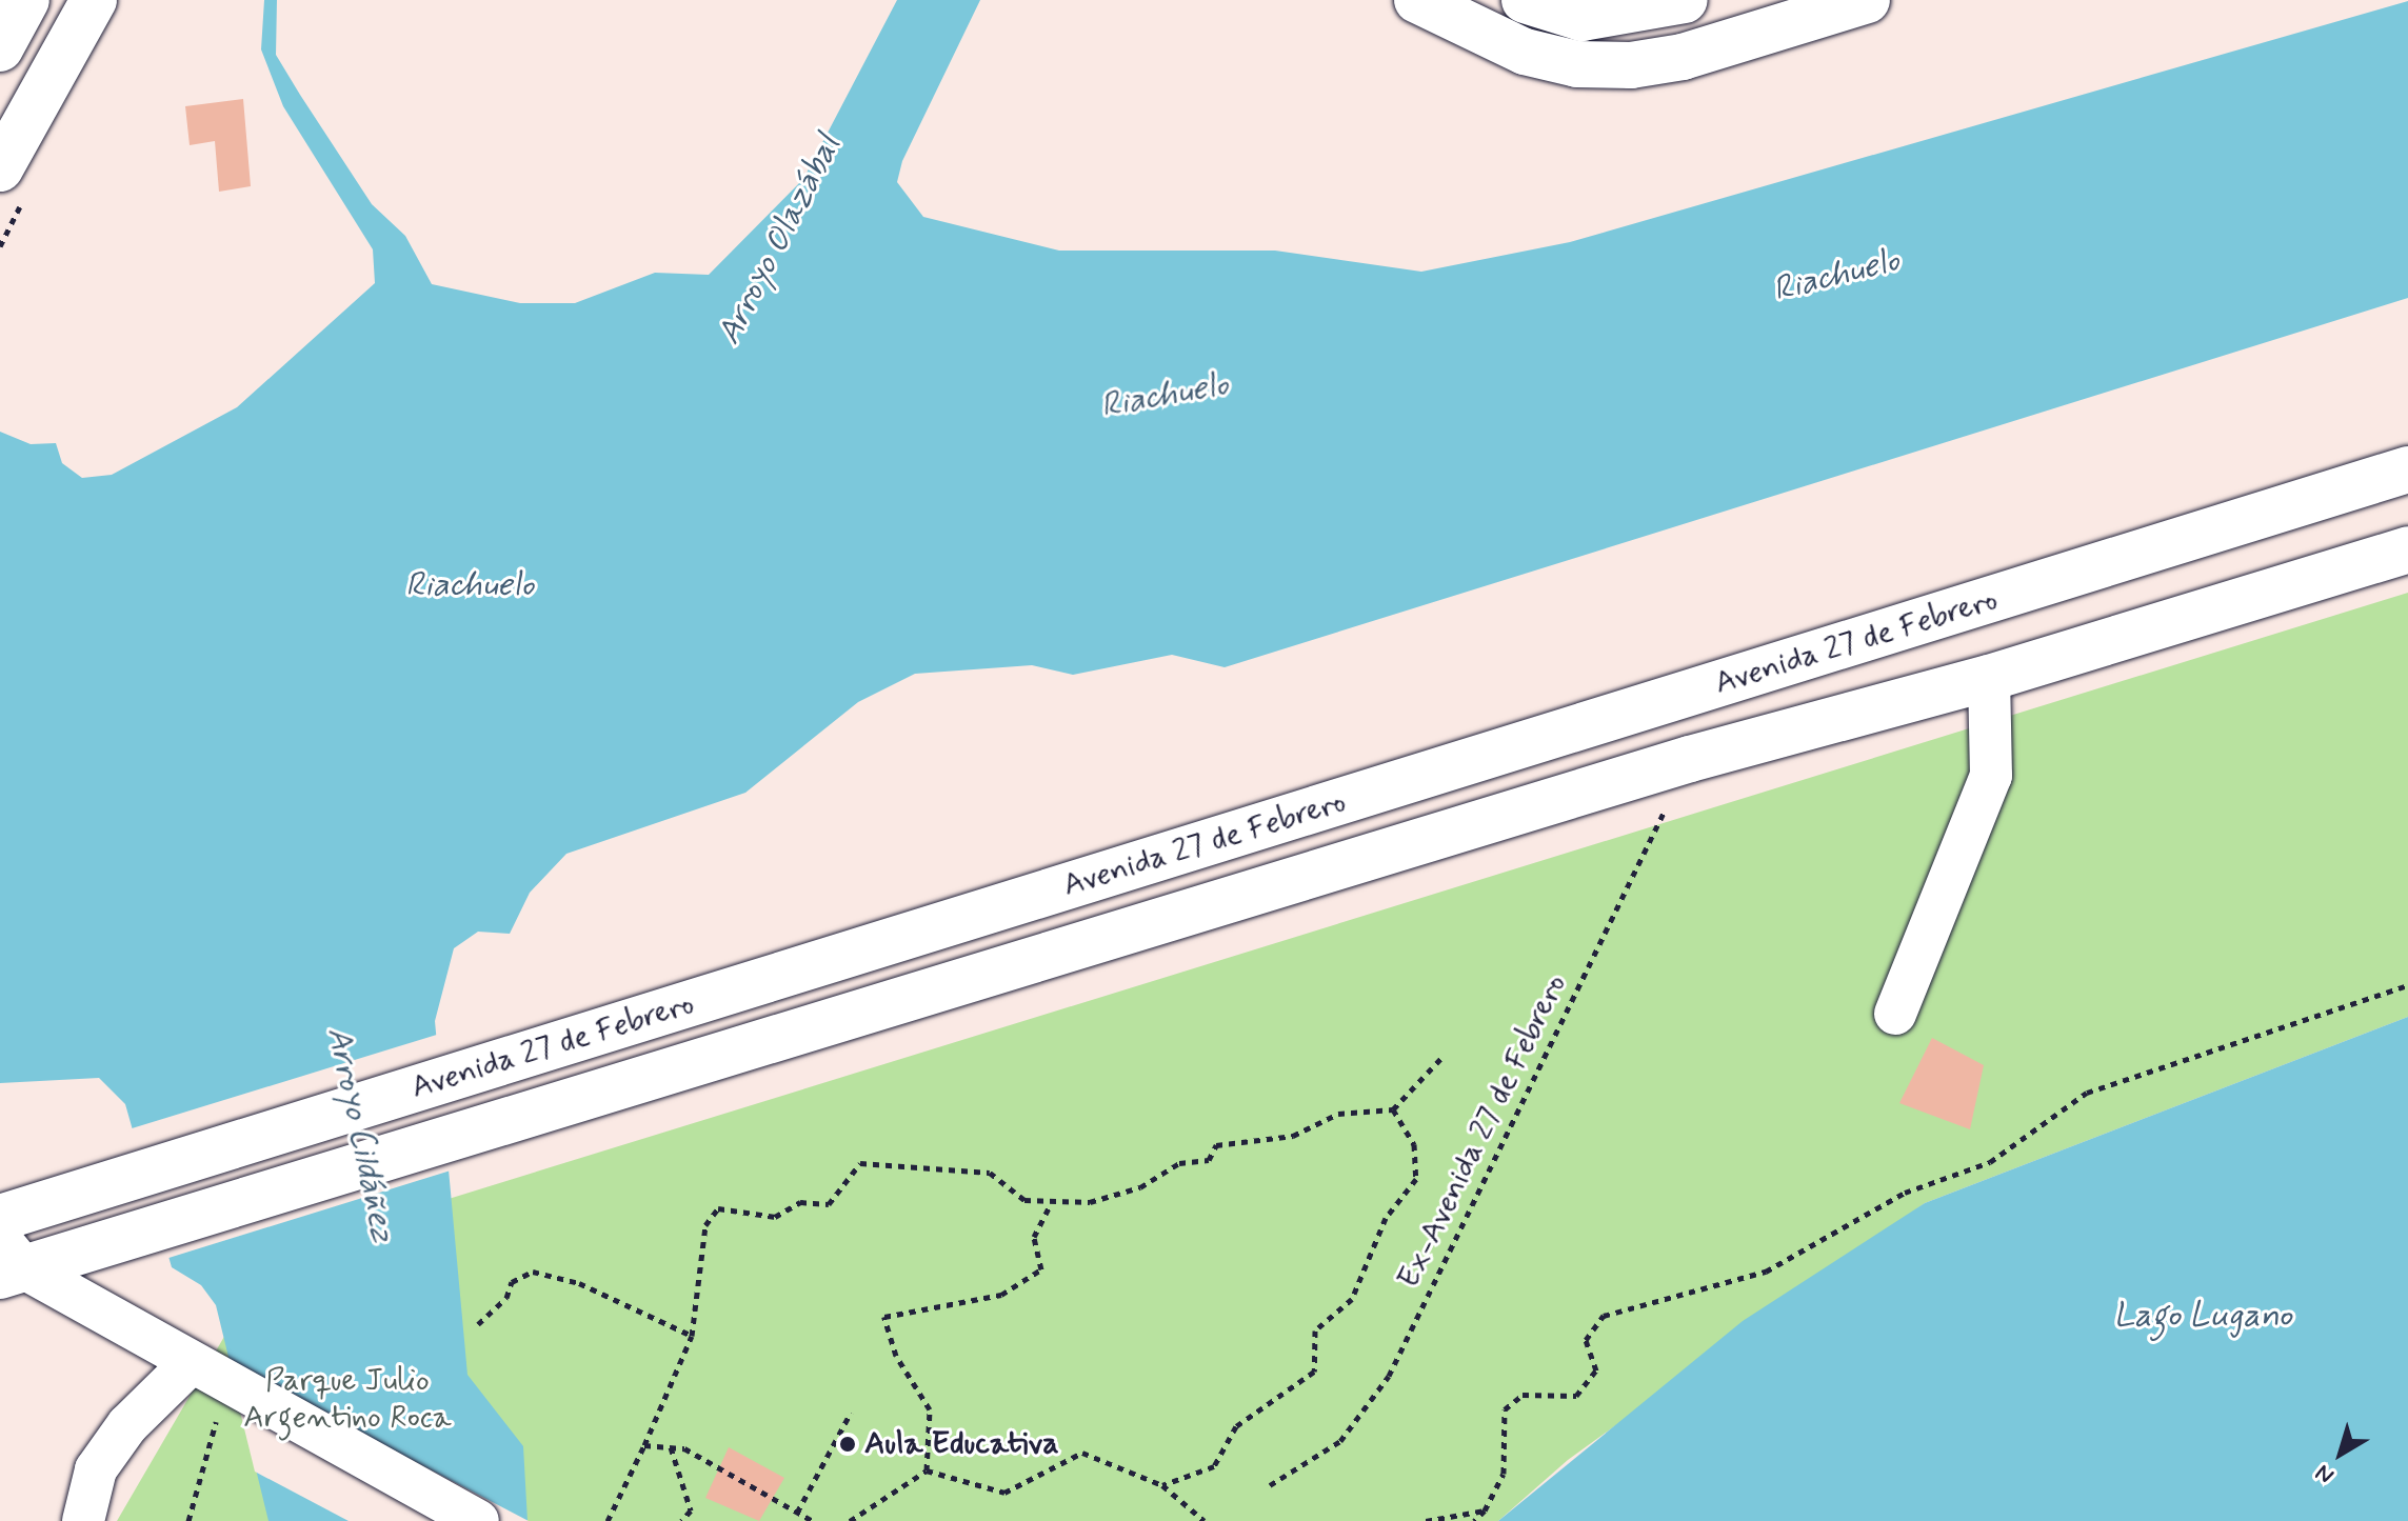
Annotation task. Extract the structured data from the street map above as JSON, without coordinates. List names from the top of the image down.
{
  "streets": {
    "main road": ["Avenida 27 de Febrero"],
    "path": ["Ex-Avenida 27 de Febrero"]
  },
  "crossings": [
    ["Avenida 27 de Febrero", "Ex-Avenida 27 de Febrero"]
  ],
  "water": [
    "Arroyo Olazábal",
    "Riachuelo",
    "Arroyo Cildáñez",
    "Lago Lugano"
  ],
  "parks": ["Parque Julio Argentino Roca"],
  "places": ["Aula Educativa"],
  "north": "bottom left"
}
